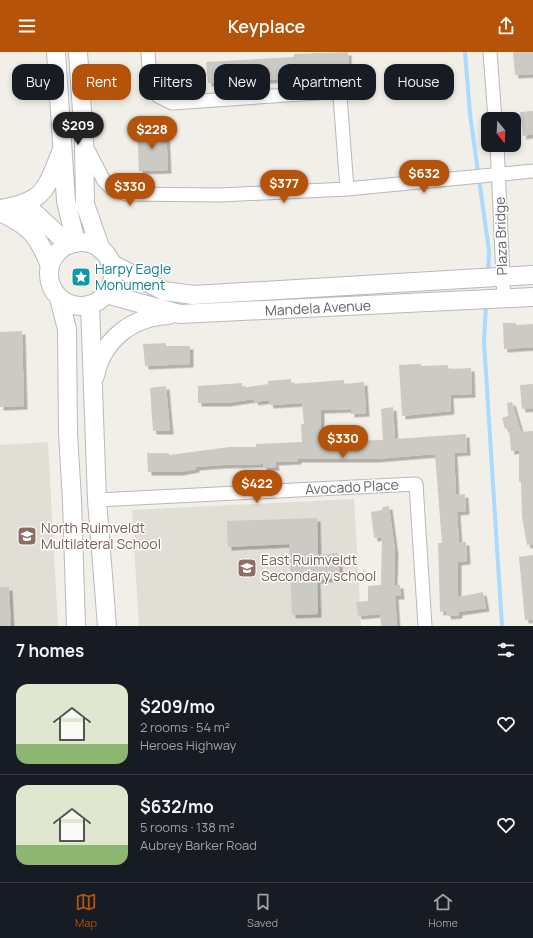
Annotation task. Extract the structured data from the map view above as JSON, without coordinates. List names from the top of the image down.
{
  "streets": {
    "main road": ["Mandela Avenue"],
    "street": ["Plaza Bridge", "Avocado Place"]
  },
  "crossings": [
    ["Plaza Bridge", "Mandela Avenue"]
  ],
  "places": {
    "place": ["Harpy Eagle Monument"],
    "school or university": ["North Ruimveldt Multilateral School", "East Ruimveldt Secondary school"]
  },
  "north": "bottom",
  "page": {
    "header": "Keyplace",
    "chip": [
      "Buy",
      "Rent",
      "Filters",
      "New",
      "Apartment",
      "House"
    ],
    "price": [
      "$209",
      "$228",
      "$632",
      "$377",
      "$330",
      "$330",
      "$422"
    ],
    "heading": "7 homes",
    "list": [
      {
        "name": "$209/mo",
        "note": "2 rooms · 54 m² · Heroes Highway"
      },
      {
        "name": "$632/mo",
        "note": "5 rooms · 138 m² · Aubrey Barker Road"
      }
    ],
    "tabs": ["Map", "Saved", "Home"]
  }
}
